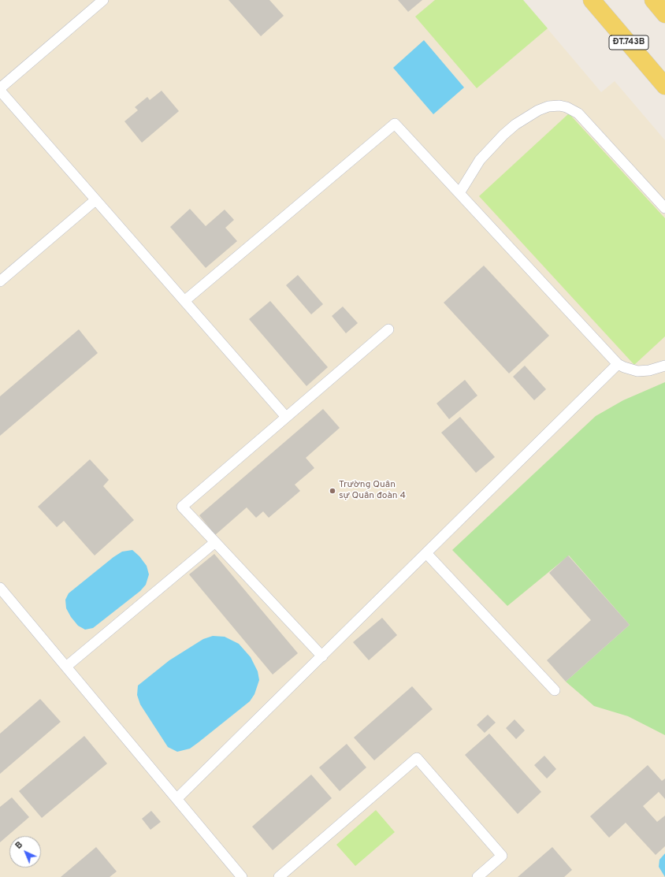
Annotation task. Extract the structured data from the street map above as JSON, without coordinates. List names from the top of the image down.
{
  "streets": {
    "main road": ["ĐT.743B"]
  },
  "places": ["Trường Quân sự Quân đoàn 4"],
  "north": "top left"
}
